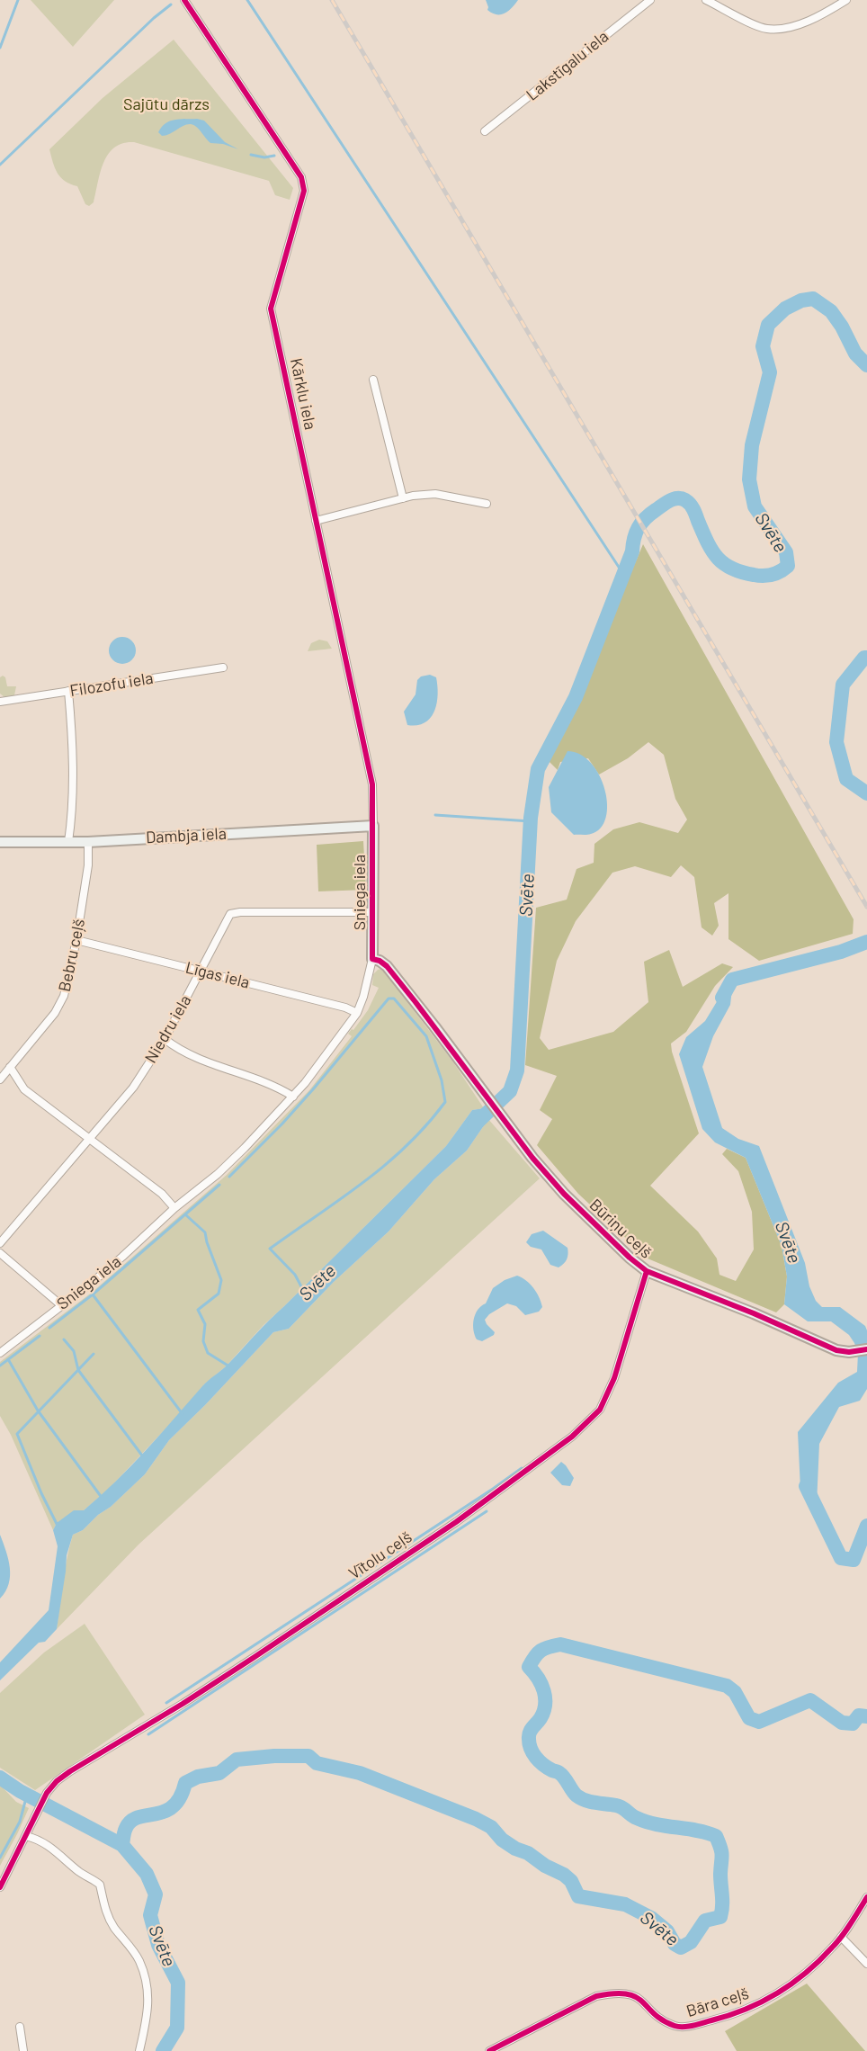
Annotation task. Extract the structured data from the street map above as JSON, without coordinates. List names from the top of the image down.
{
  "streets": {
    "street": [
      "Lakstīgalu iela",
      "Kārklu iela",
      "Filozofu iela",
      "Dambja iela",
      "Sniega iela",
      "Bebru ceļš",
      "Līgas iela",
      "Niedru iela",
      "Būriņu ceļš",
      "Vītolu ceļš",
      "Bāra ceļš"
    ]
  },
  "crossings": [
    ["Kārklu iela", "Dambja iela"],
    ["Kārklu iela", "Sniega iela"],
    ["Dambja iela", "Sniega iela"],
    ["Dambja iela", "Bebru ceļš"],
    ["Sniega iela", "Līgas iela"],
    ["Sniega iela", "Niedru iela"],
    ["Sniega iela", "Būriņu ceļš"],
    ["Bebru ceļš", "Līgas iela"],
    ["Līgas iela", "Niedru iela"],
    ["Būriņu ceļš", "Vītolu ceļš"]
  ],
  "water": ["Svēte"],
  "parks": ["Sajūtu dārzs"]
}
